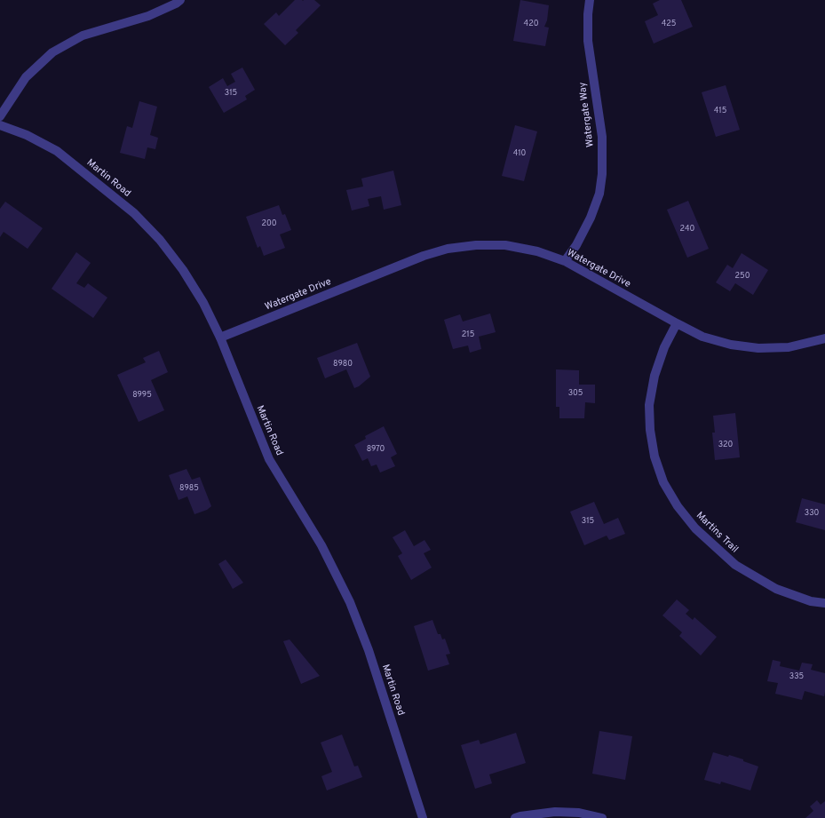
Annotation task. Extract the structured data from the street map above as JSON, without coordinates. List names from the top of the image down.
{
  "streets": {
    "street": [
      "Watergate Way",
      "Martin Road",
      "Watergate Drive",
      "Martins Trail"
    ]
  },
  "crossings": [
    ["Watergate Way", "Watergate Drive"],
    ["Martin Road", "Watergate Drive"],
    ["Watergate Drive", "Martins Trail"]
  ],
  "house_numbers": [
    "420",
    "425",
    "315",
    "415",
    "410",
    "200",
    "240",
    "250",
    "215",
    "8980",
    "305",
    "8995",
    "320",
    "8970",
    "8985",
    "330",
    "315",
    "335"
  ]
}
